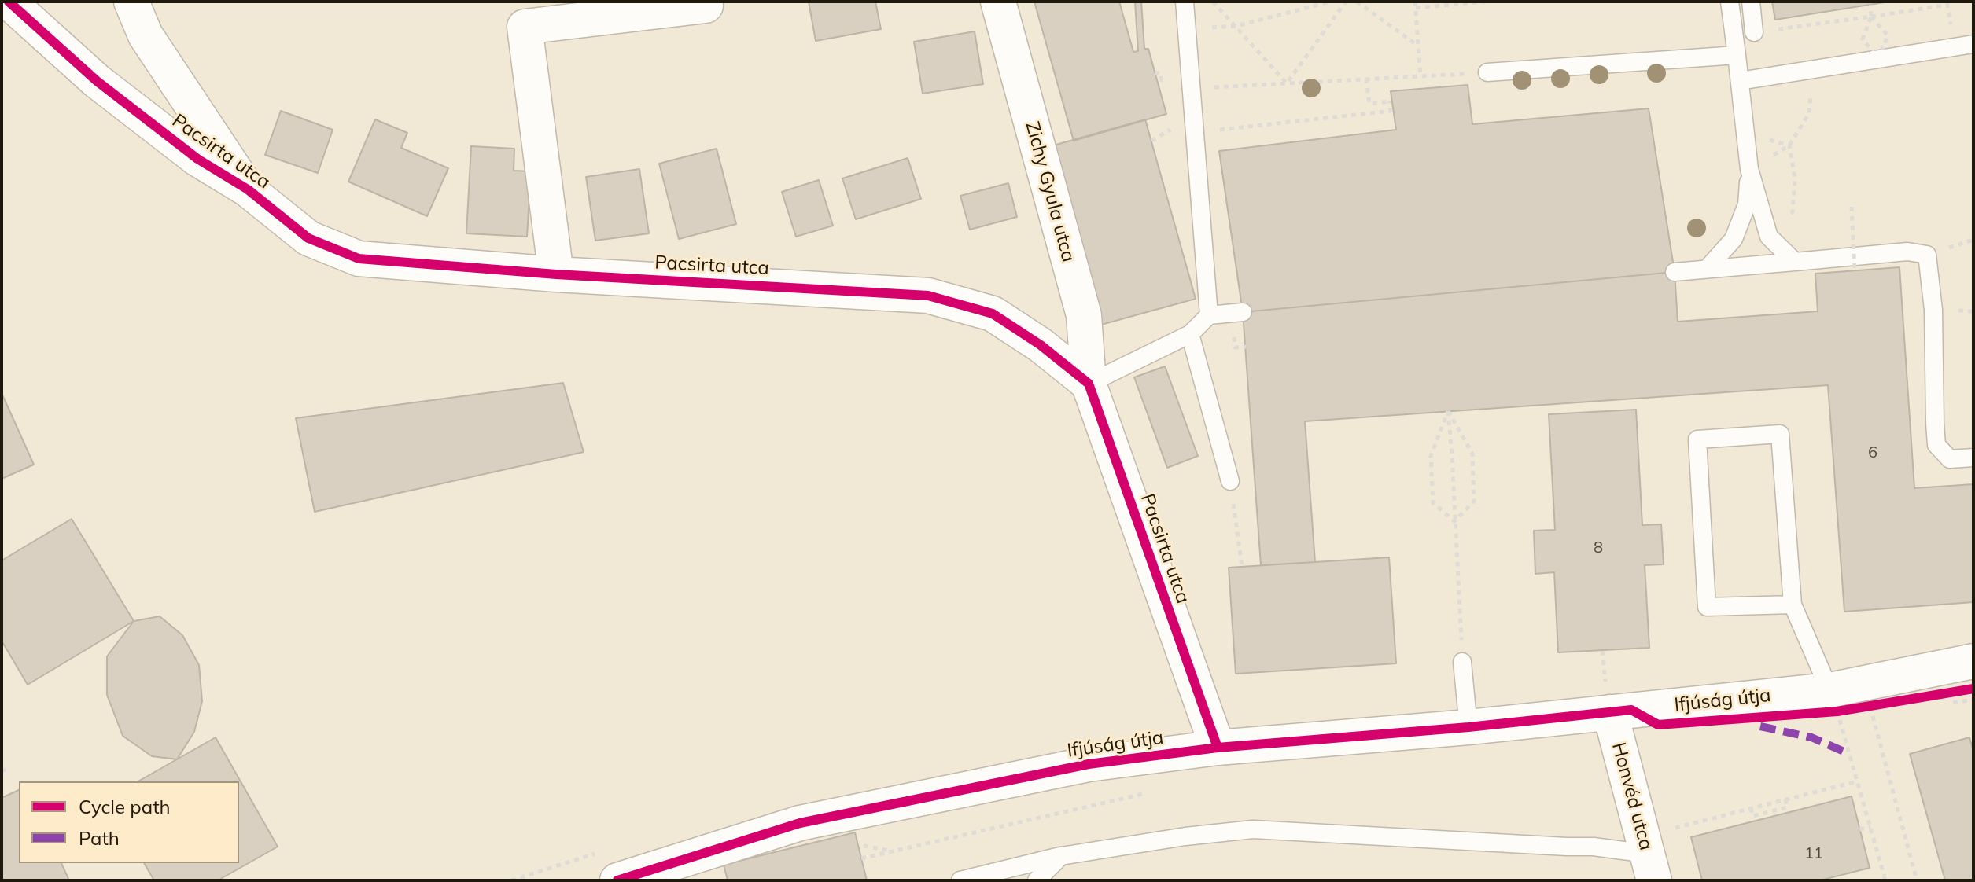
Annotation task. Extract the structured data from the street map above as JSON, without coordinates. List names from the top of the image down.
{
  "streets": {
    "street": [
      "Pacsirta utca",
      "Zichy Gyula utca",
      "Ifjúság útja",
      "Honvéd utca"
    ]
  },
  "crossings": [
    ["Pacsirta utca", "Zichy Gyula utca"],
    ["Pacsirta utca", "Ifjúság útja"],
    ["Ifjúság útja", "Honvéd utca"]
  ],
  "house_numbers": ["6", "8", "11"],
  "legend": ["Cycle path", "Path"]
}
